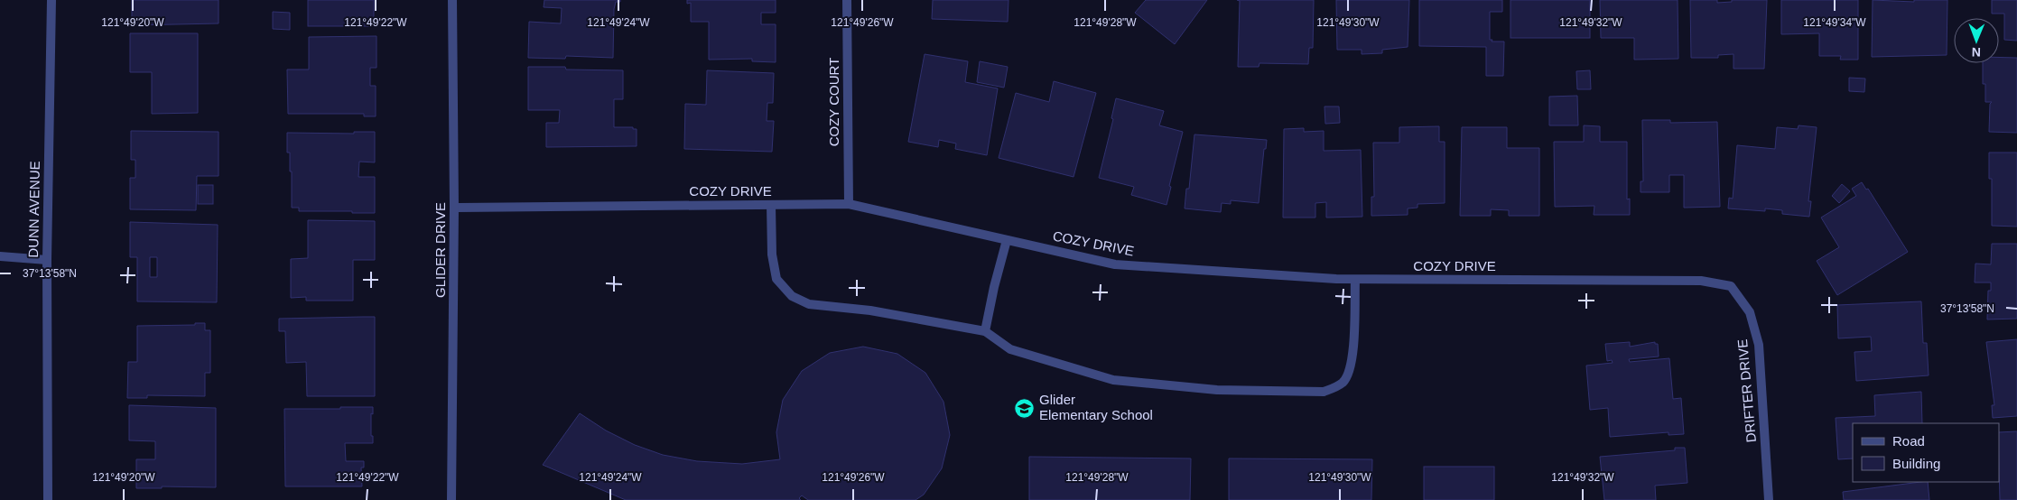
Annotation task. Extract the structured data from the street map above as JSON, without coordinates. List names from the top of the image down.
{
  "streets": {
    "street": [
      "COZY COURT",
      "COZY DRIVE",
      "DUNN AVENUE",
      "GLIDER DRIVE",
      "DRIFTER DRIVE"
    ]
  },
  "crossings": [
    ["COZY COURT", "COZY DRIVE"],
    ["COZY DRIVE", "GLIDER DRIVE"],
    ["COZY DRIVE", "DRIFTER DRIVE"]
  ],
  "places": {
    "school or university": ["Glider Elementary School"]
  },
  "legend": ["Road", "Building"],
  "north": "bottom",
  "coordinates": [
    "121°49'20\"W",
    "121°49'22\"W",
    "121°49'24\"W",
    "121°49'26\"W",
    "121°49'28\"W",
    "121°49'30\"W",
    "121°49'32\"W",
    "121°49'34\"W",
    "37°13'58\"N"
  ]
}
